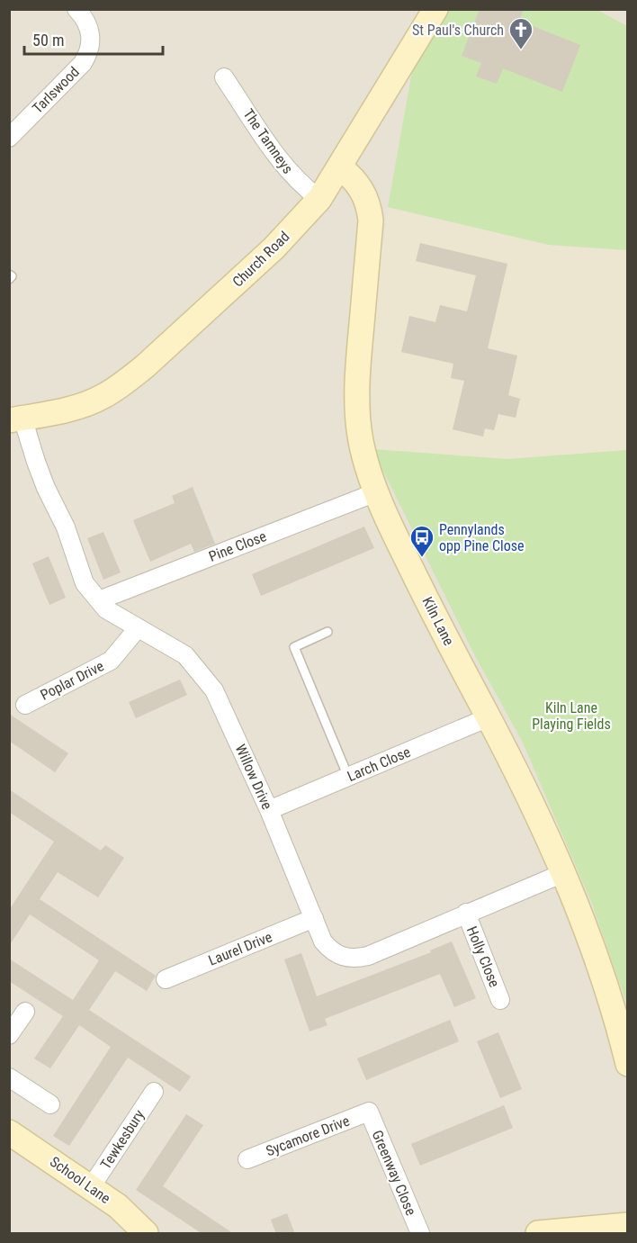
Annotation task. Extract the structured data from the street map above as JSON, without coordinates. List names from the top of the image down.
{
  "streets": {
    "street": [
      "Tarlswood",
      "The Tamneys",
      "Church Road",
      "Pine Close",
      "Kiln Lane",
      "Poplar Drive",
      "Larch Close",
      "Willow Drive",
      "Laurel Drive",
      "Holly Close",
      "Sycamore Drive",
      "Tewkesbury",
      "Greenway Close",
      "School Lane"
    ]
  },
  "crossings": [
    ["The Tamneys", "Church Road"],
    ["Church Road", "Kiln Lane"],
    ["Church Road", "Willow Drive"],
    ["Pine Close", "Kiln Lane"],
    ["Pine Close", "Willow Drive"],
    ["Kiln Lane", "Larch Close"],
    ["Kiln Lane", "Willow Drive"],
    ["Poplar Drive", "Willow Drive"],
    ["Larch Close", "Willow Drive"],
    ["Willow Drive", "Laurel Drive"],
    ["Willow Drive", "Holly Close"],
    ["Sycamore Drive", "Greenway Close"],
    ["Tewkesbury", "School Lane"]
  ],
  "parks": ["Kiln Lane Playing Fields"],
  "places": {
    "church": ["St Paul's Church"],
    "bus stop": ["Pennylands opp Pine Close"]
  },
  "scale_bar": "50 m"
}
